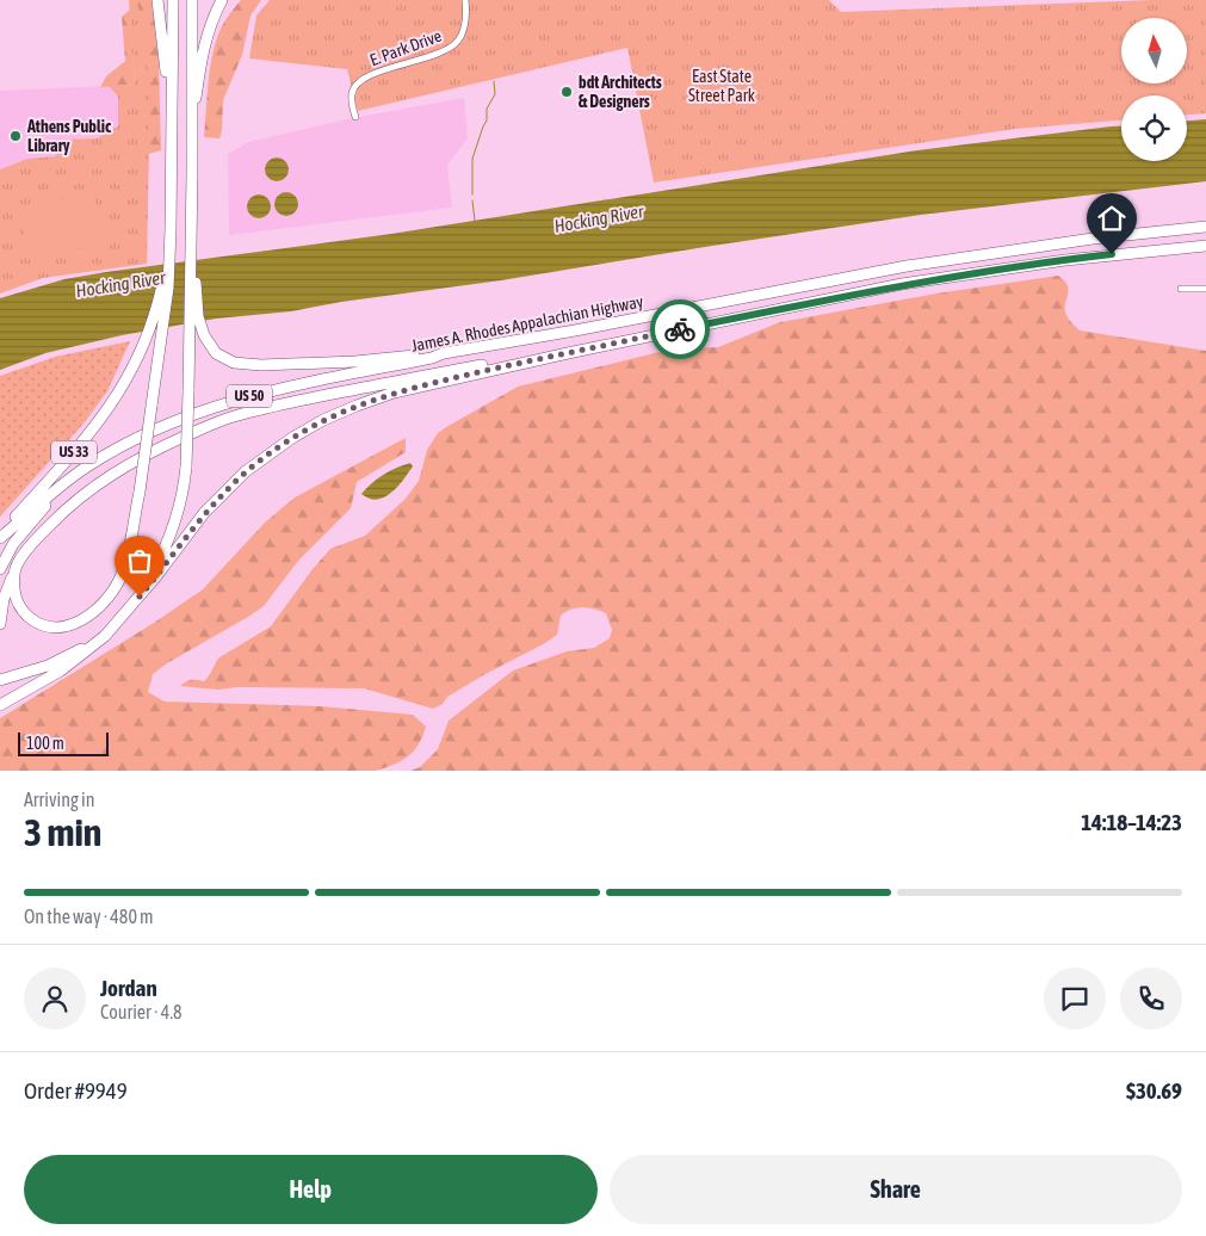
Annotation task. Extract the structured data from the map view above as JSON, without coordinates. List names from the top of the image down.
{
  "streets": {
    "highway": ["James A. Rhodes Appalachian Highway", "US 50", "US 33"],
    "street": ["E. Park Drive"]
  },
  "crossings": [
    ["James A. Rhodes Appalachian Highway", "US 33"]
  ],
  "water": ["Hocking River"],
  "parks": ["East State Street Park"],
  "places": ["bdt Architects & Designers", "Athens Public Library"],
  "scale_bar": "100 m",
  "north": "top",
  "page": {
    "scale": "100 m",
    "heading": ["3 min", "Arriving in", "14:18–14:23"],
    "panel": [
      "Jordan",
      "Courier · 4.8",
      "Order #9949",
      "$30.69"
    ],
    "bar": "On the way · 480 m",
    "buttons": ["Help", "Share"]
  }
}
